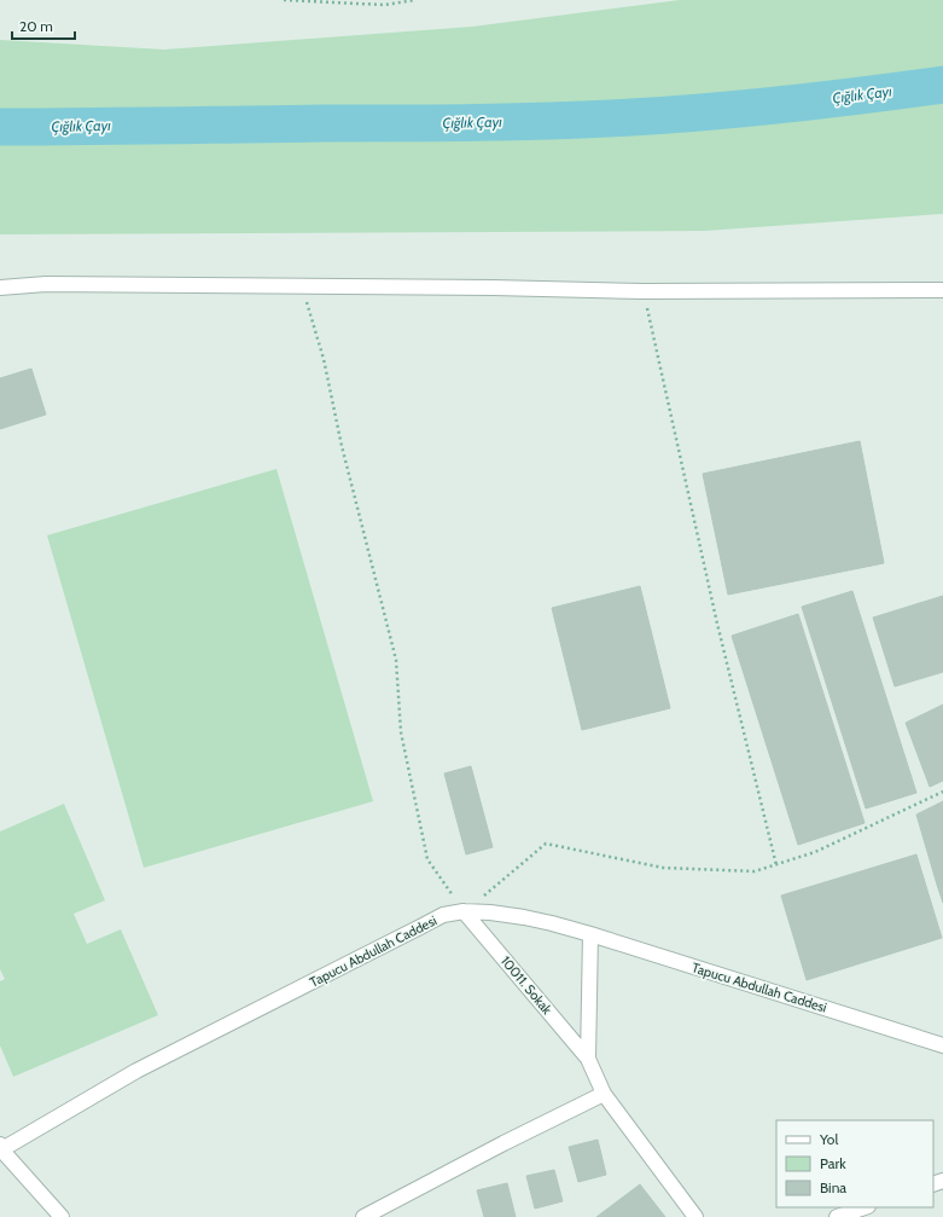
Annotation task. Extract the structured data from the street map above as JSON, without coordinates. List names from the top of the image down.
{
  "streets": {
    "street": ["Tapucu Abdullah Caddesi", "10011. Sokak"]
  },
  "crossings": [
    ["Tapucu Abdullah Caddesi", "10011. Sokak"]
  ],
  "water": ["Çığlık Çayı"],
  "legend": ["Yol", "Park", "Bina"],
  "scale_bar": "20 m"
}
